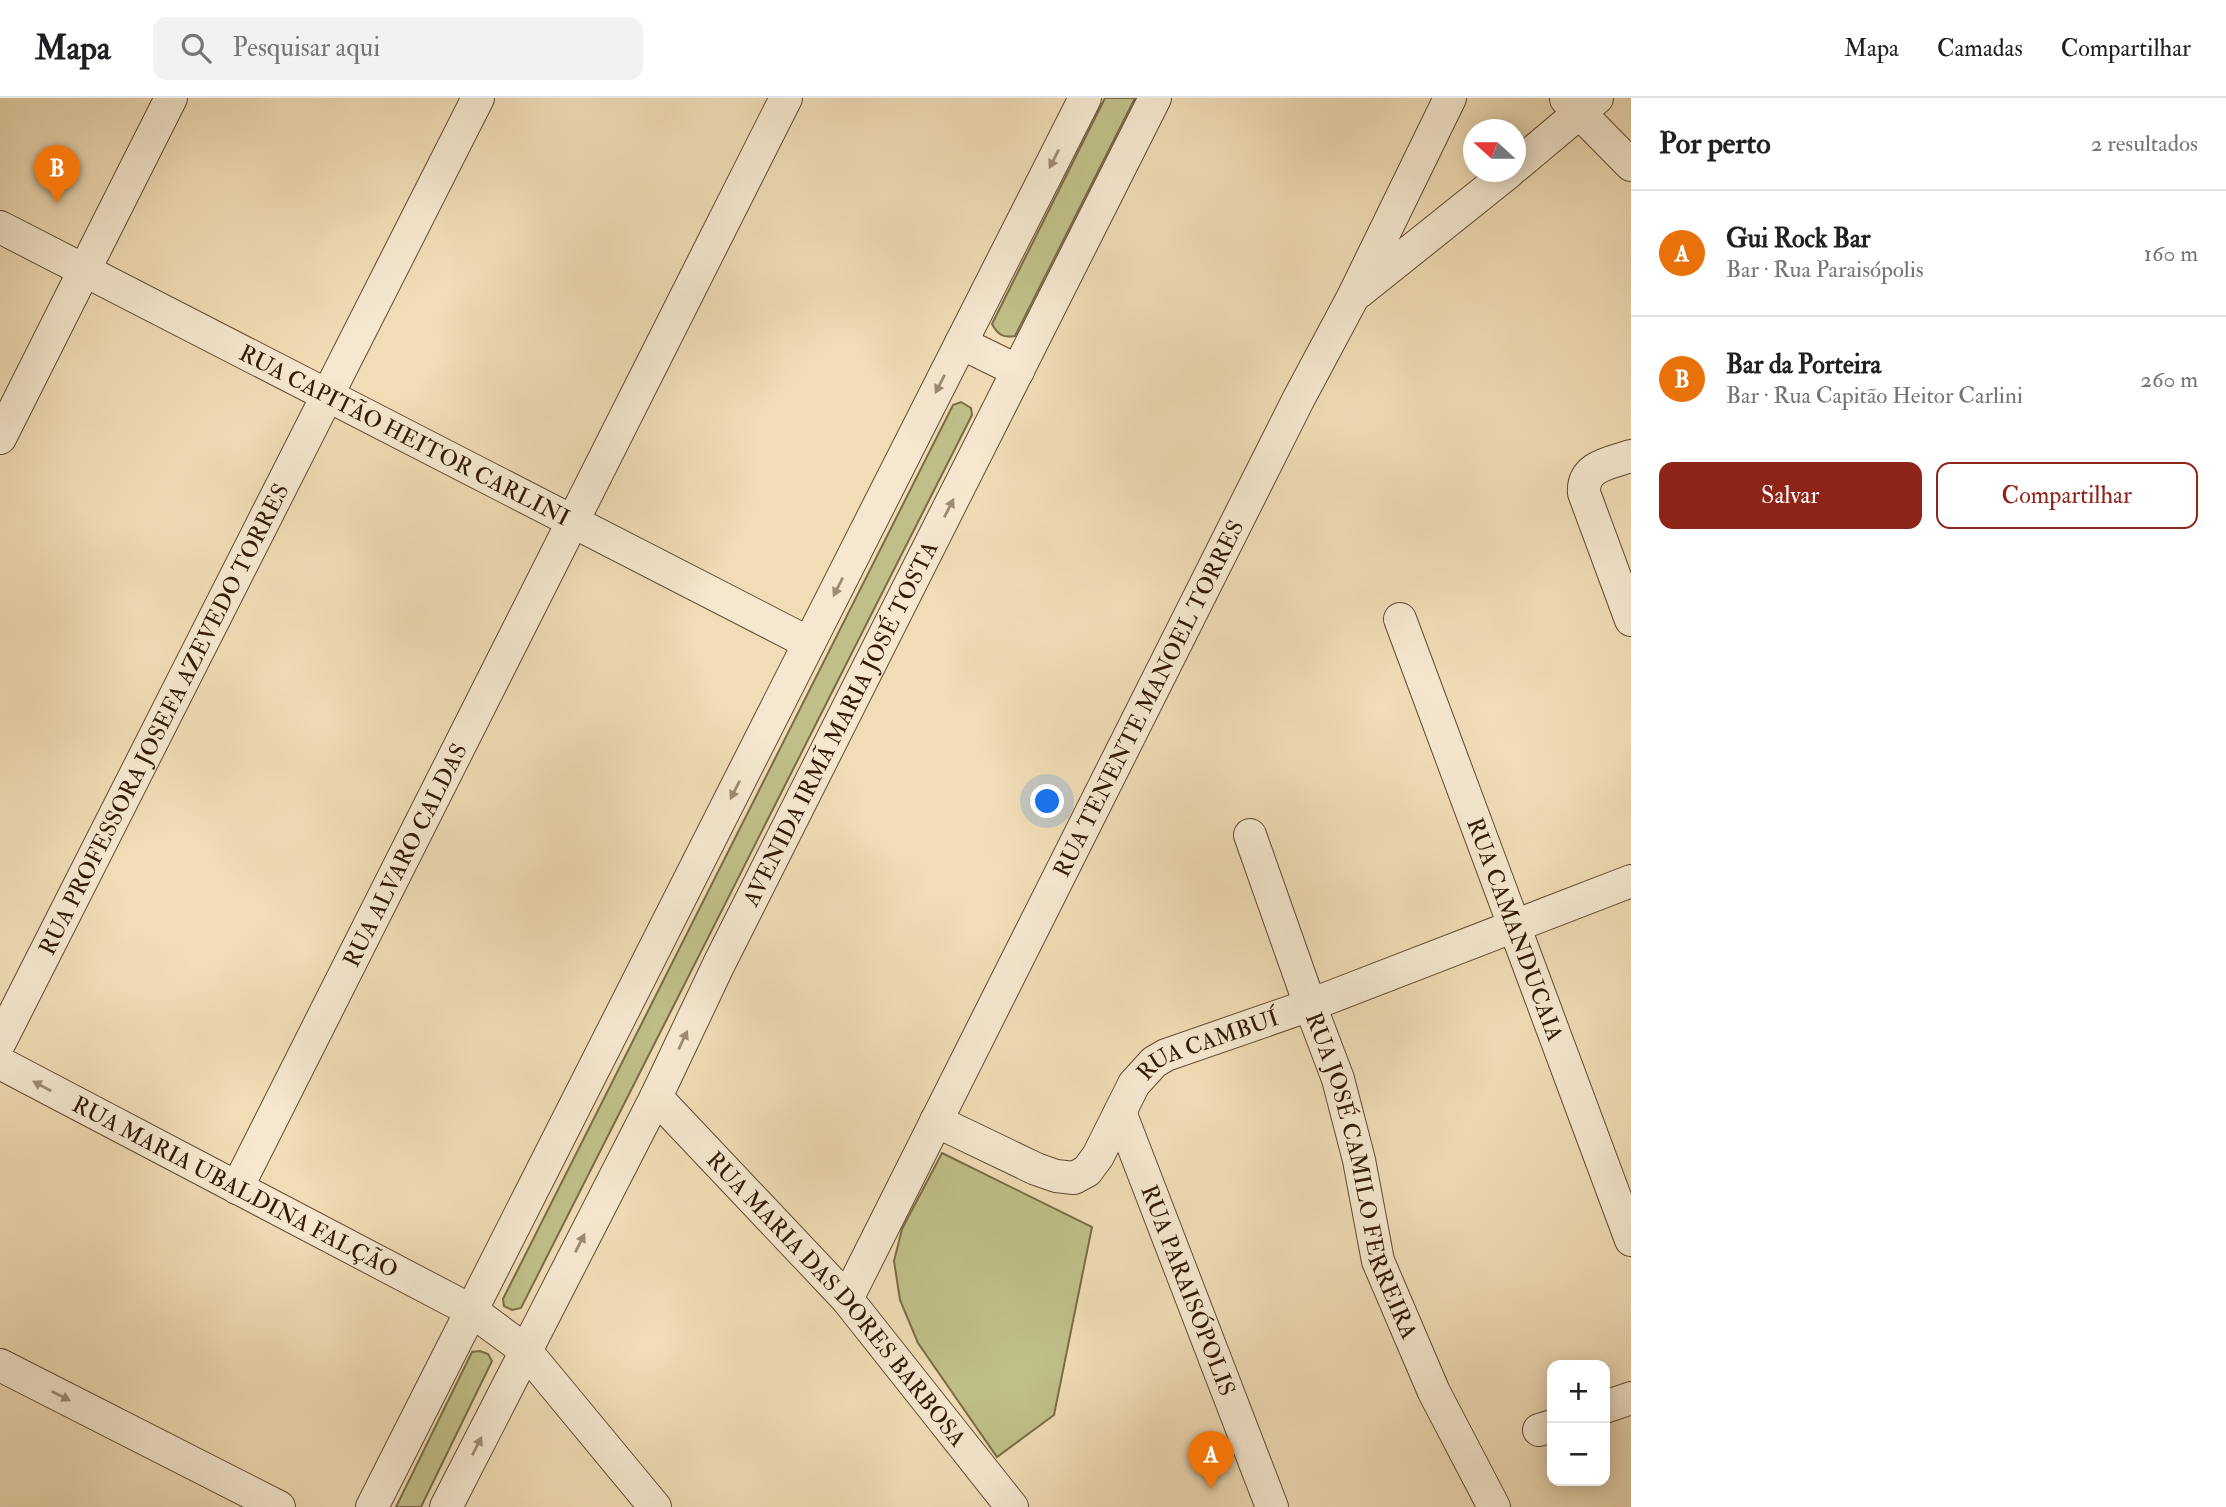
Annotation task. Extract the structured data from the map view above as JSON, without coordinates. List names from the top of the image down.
{
  "streets": {
    "street": [
      "RUA CAPITÃO HEITOR CARLINI",
      "RUA TENENTE MANOEL TORRES",
      "RUA PROFESSORA JOSEFA AZEVEDO TORRES",
      "AVENIDA IRMÃ MARIA JOSÉ TOSTA",
      "RUA ALVARO CALDAS",
      "RUA CAMANDUCAIA",
      "RUA CAMBUÍ",
      "RUA JOSÉ CAMILO FERREIRA",
      "RUA MARIA UBALDINA FALÇÃO",
      "RUA PARAISÓPOLIS",
      "RUA MARIA DAS DORES BARBOSA"
    ]
  },
  "crossings": [
    ["RUA CAPITÃO HEITOR CARLINI", "RUA PROFESSORA JOSEFA AZEVEDO TORRES"],
    ["RUA CAPITÃO HEITOR CARLINI", "RUA ALVARO CALDAS"],
    ["RUA TENENTE MANOEL TORRES", "RUA CAMBUÍ"],
    ["RUA TENENTE MANOEL TORRES", "RUA MARIA DAS DORES BARBOSA"],
    ["AVENIDA IRMÃ MARIA JOSÉ TOSTA", "RUA MARIA DAS DORES BARBOSA"],
    ["RUA ALVARO CALDAS", "RUA MARIA UBALDINA FALÇÃO"],
    ["RUA CAMANDUCAIA", "RUA CAMBUÍ"],
    ["RUA CAMBUÍ", "RUA JOSÉ CAMILO FERREIRA"],
    ["RUA CAMBUÍ", "RUA PARAISÓPOLIS"]
  ],
  "north": "left",
  "page": {
    "header": "Mapa",
    "search": "Pesquisar aqui",
    "nav": ["Mapa", "Camadas", "Compartilhar"],
    "heading": ["Por perto", "2 resultados"],
    "pins": ["B", "A"],
    "list": [
      {
        "mark": "A",
        "name": "Gui Rock Bar",
        "note": "Bar · Rua Paraisópolis",
        "value": "160 m"
      },
      {
        "mark": "B",
        "name": "Bar da Porteira",
        "note": "Bar · Rua Capitão Heitor Carlini",
        "value": "260 m"
      }
    ],
    "buttons": ["Salvar", "Compartilhar"],
    "map_buttons": ["+", "−"]
  }
}
